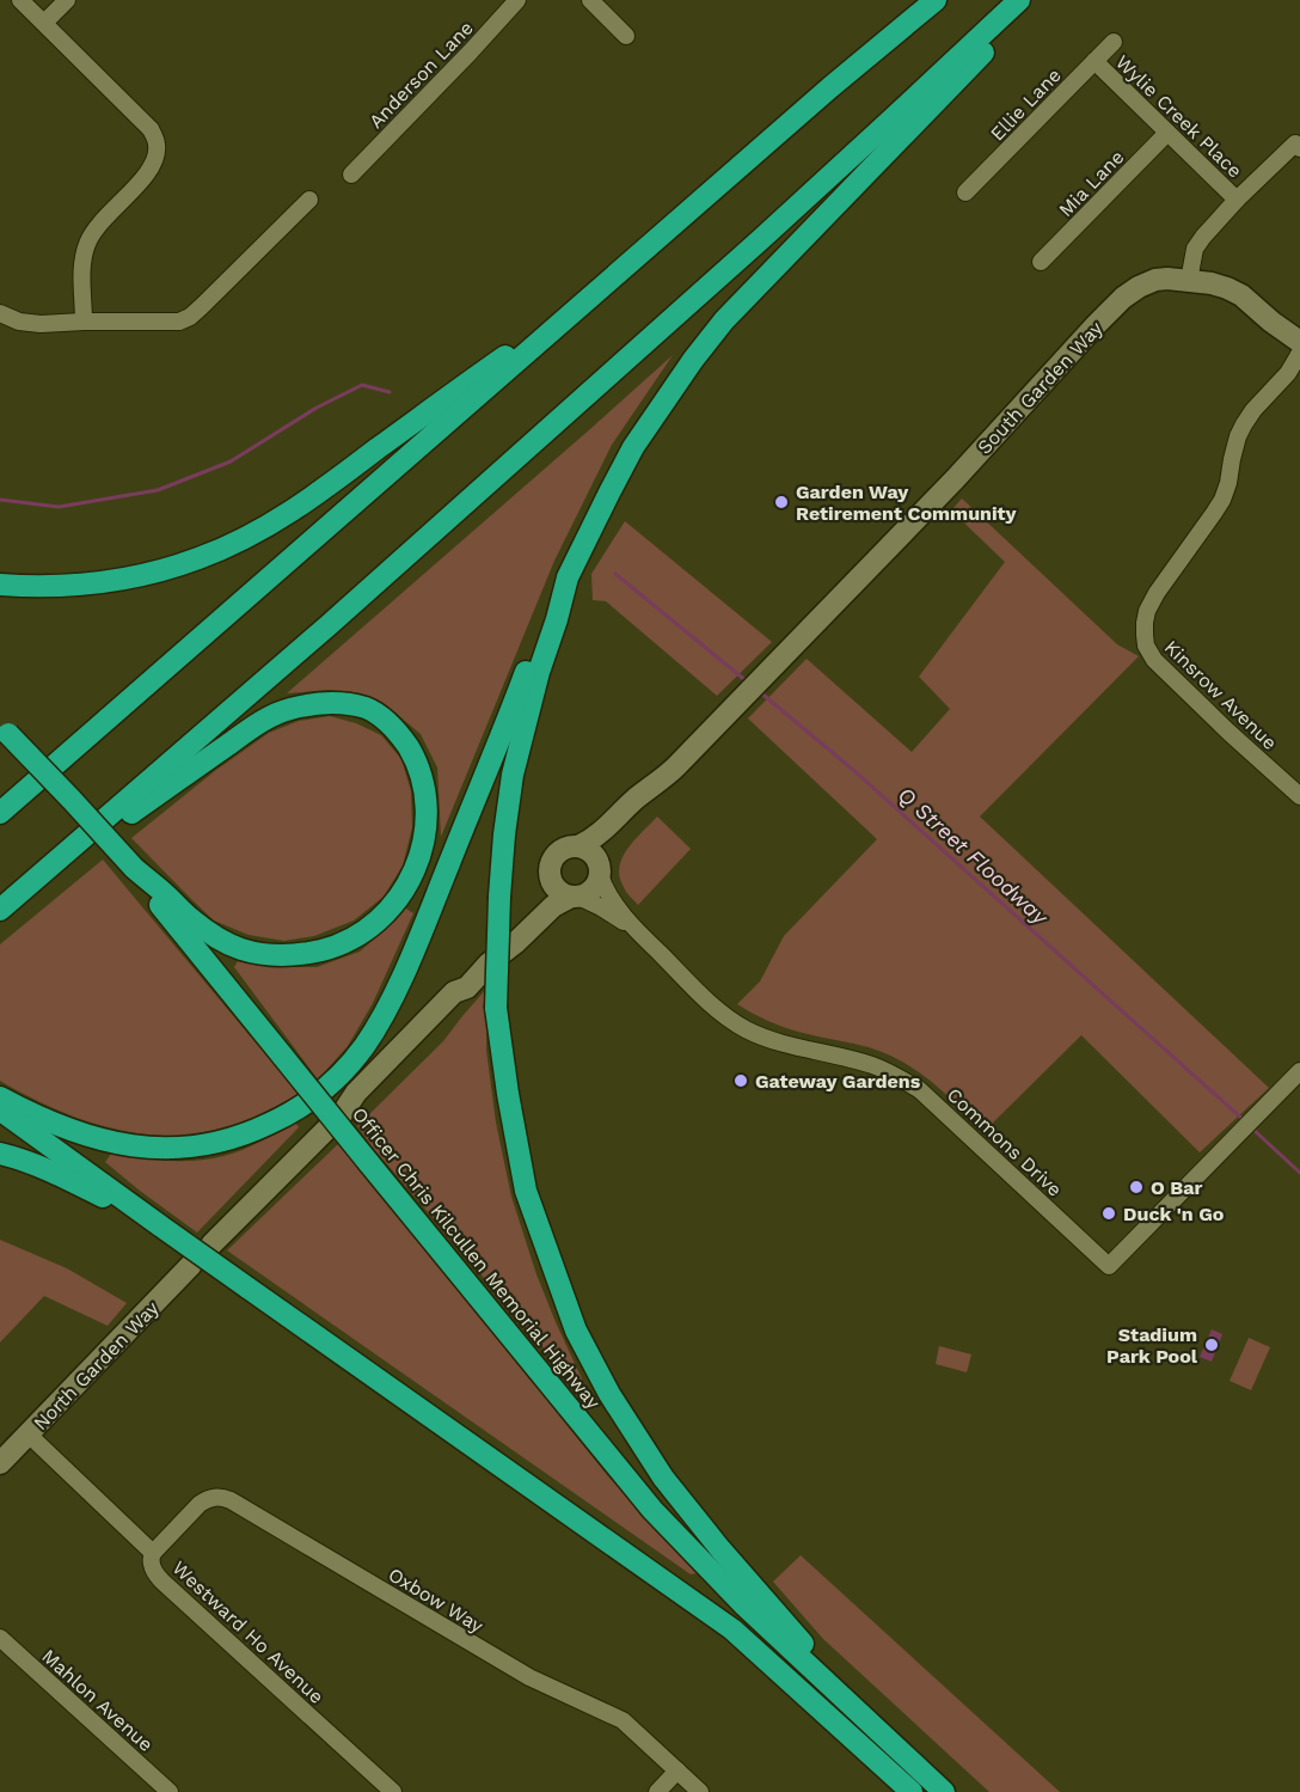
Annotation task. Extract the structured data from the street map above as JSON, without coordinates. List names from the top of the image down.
{
  "streets": {
    "highway": ["Officer Chris Kilcullen Memorial Highway"],
    "street": [
      "Anderson Lane",
      "Ellie Lane",
      "Wylie Creek Place",
      "Mia Lane",
      "South Garden Way",
      "Kinsrow Avenue",
      "Commons Drive",
      "North Garden Way",
      "Oxbow Way",
      "Westward Ho Avenue",
      "Mahlon Avenue"
    ]
  },
  "crossings": [
    ["Ellie Lane", "Wylie Creek Place"],
    ["Wylie Creek Place", "Mia Lane"],
    ["South Garden Way", "Commons Drive"],
    ["North Garden Way", "Westward Ho Avenue"],
    ["Oxbow Way", "Westward Ho Avenue"]
  ],
  "water": ["Q Street Floodway"],
  "places": [
    "Garden Way Retirement Community",
    "Gateway Gardens",
    "O Bar",
    "Duck 'n Go",
    "Stadium Park Pool"
  ]
}
